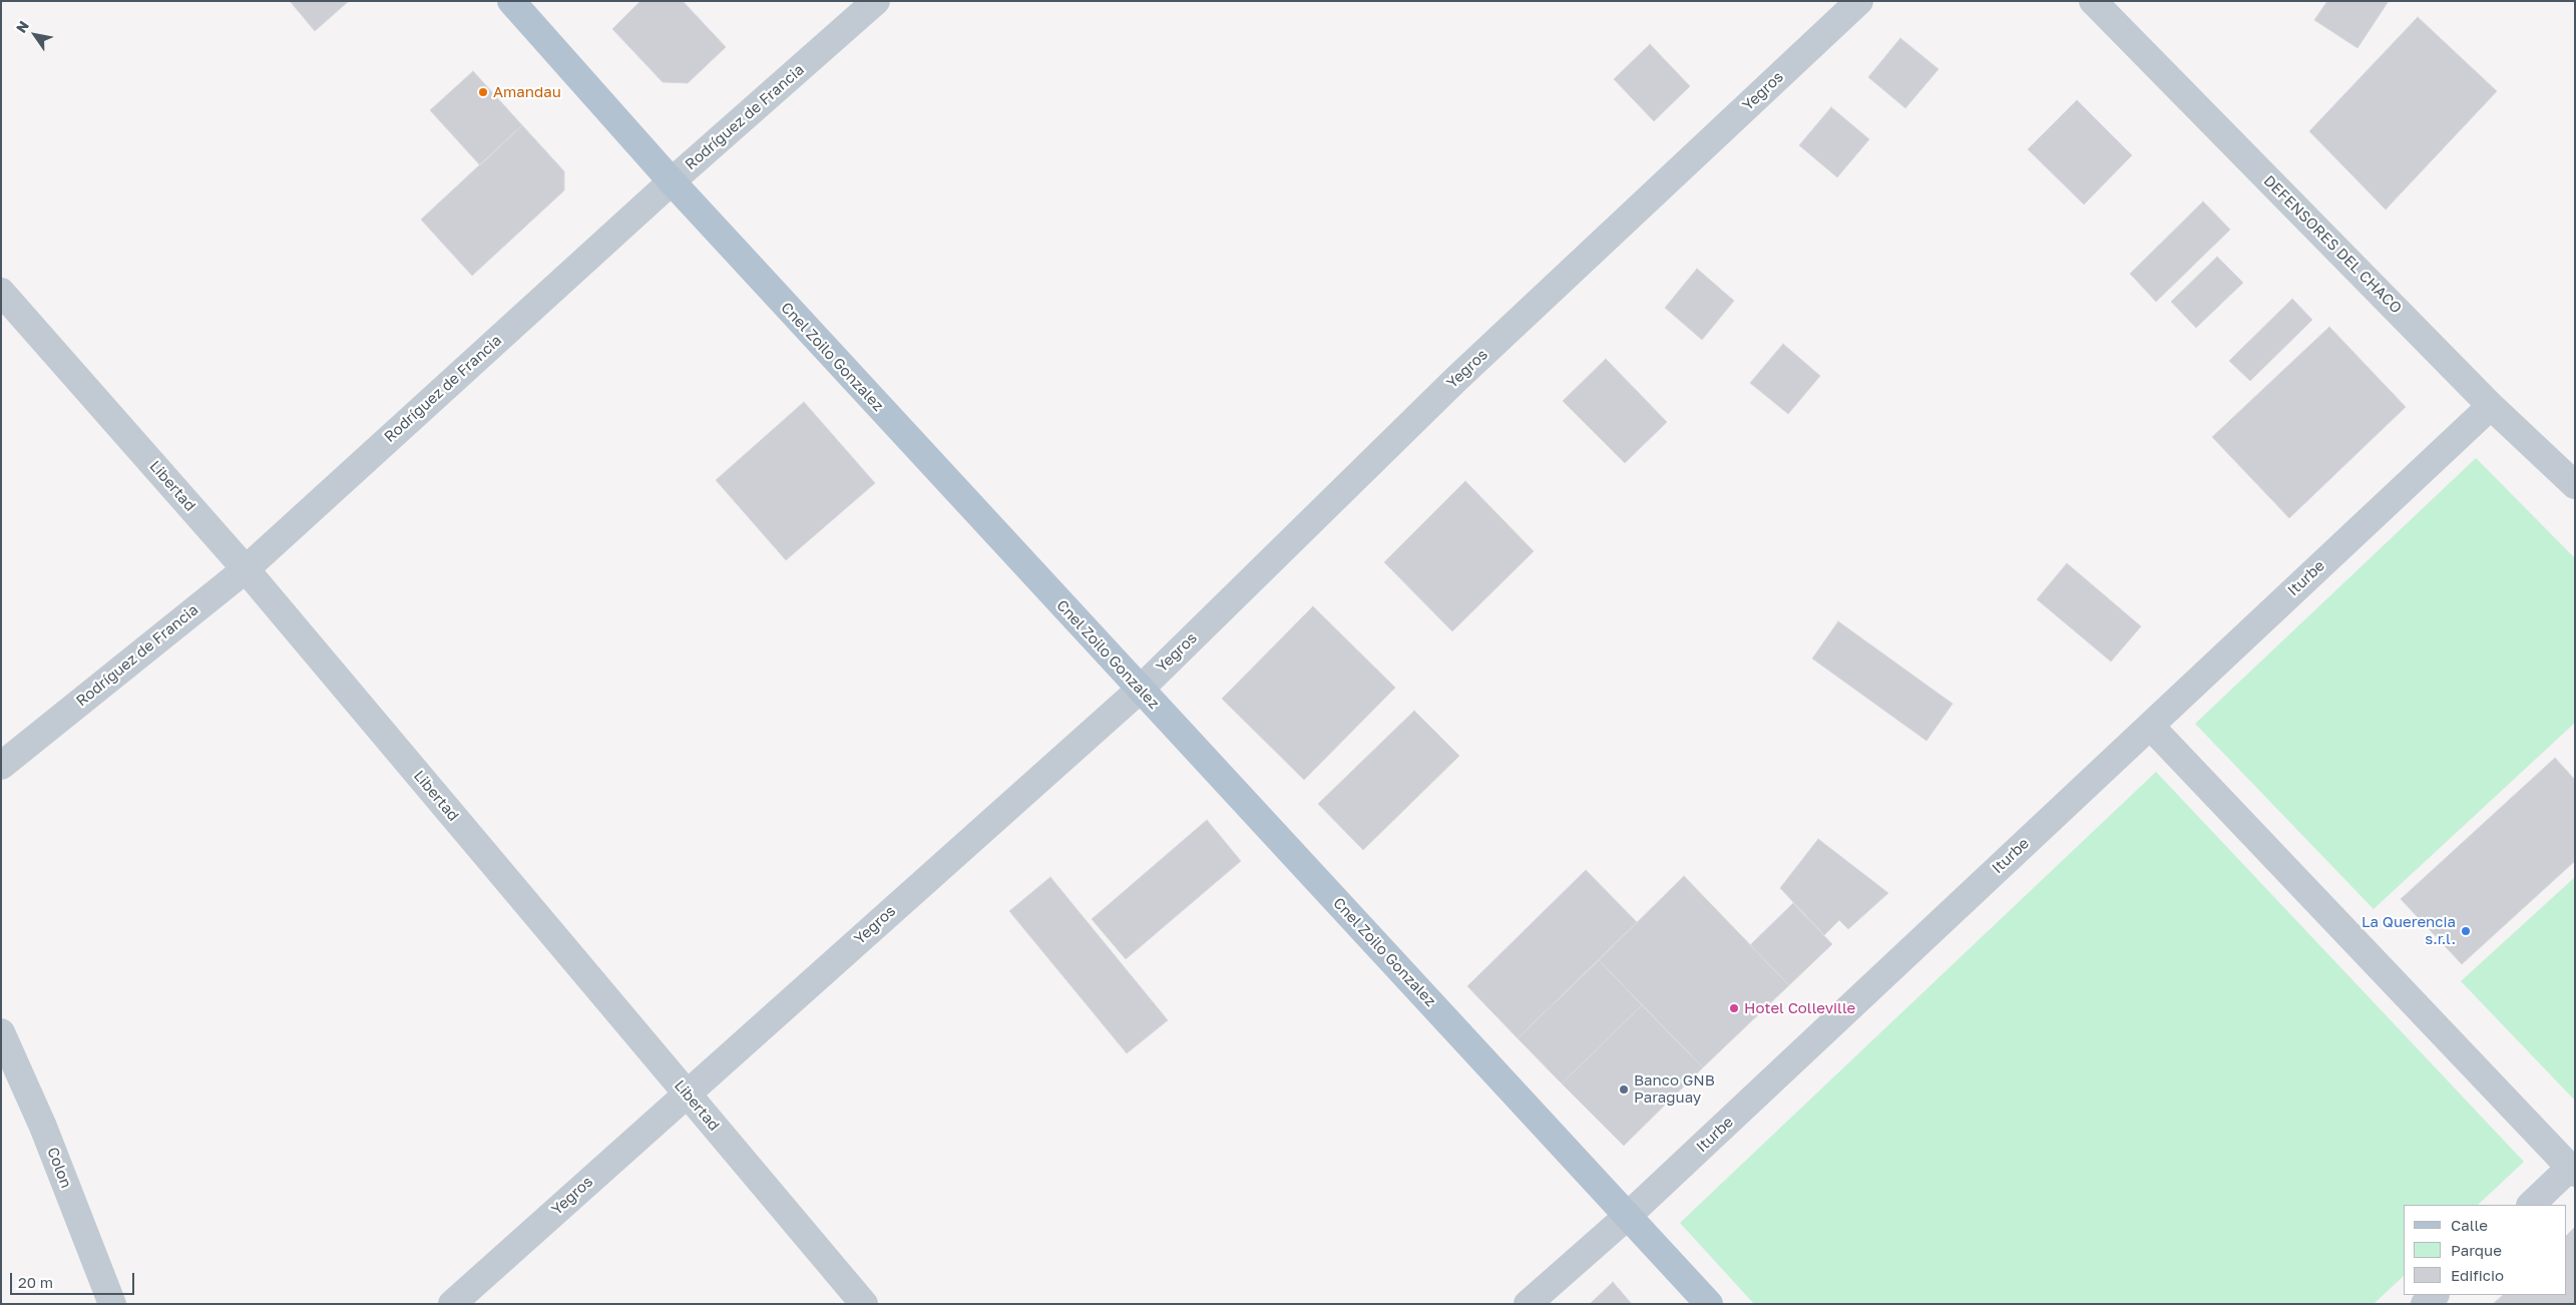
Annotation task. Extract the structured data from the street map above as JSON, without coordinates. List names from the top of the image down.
{
  "streets": {
    "main road": ["Cnel Zoilo Gonzalez"],
    "street": [
      "Yegros",
      "Rodríguez de Francia",
      "DEFENSORES DEL CHACO",
      "Libertad",
      "Iturbe",
      "Colon"
    ]
  },
  "crossings": [
    ["Yegros", "Cnel Zoilo Gonzalez"],
    ["Yegros", "Libertad"],
    ["Rodríguez de Francia", "Cnel Zoilo Gonzalez"],
    ["Rodríguez de Francia", "Libertad"],
    ["DEFENSORES DEL CHACO", "Iturbe"],
    ["Cnel Zoilo Gonzalez", "Iturbe"]
  ],
  "places": [
    "Amandau",
    "La Querencia s.r.l.",
    "Hotel Colleville",
    "Banco GNB Paraguay"
  ],
  "legend": ["Calle", "Parque", "Edificio"],
  "scale_bar": "20 m",
  "north": "top left"
}
